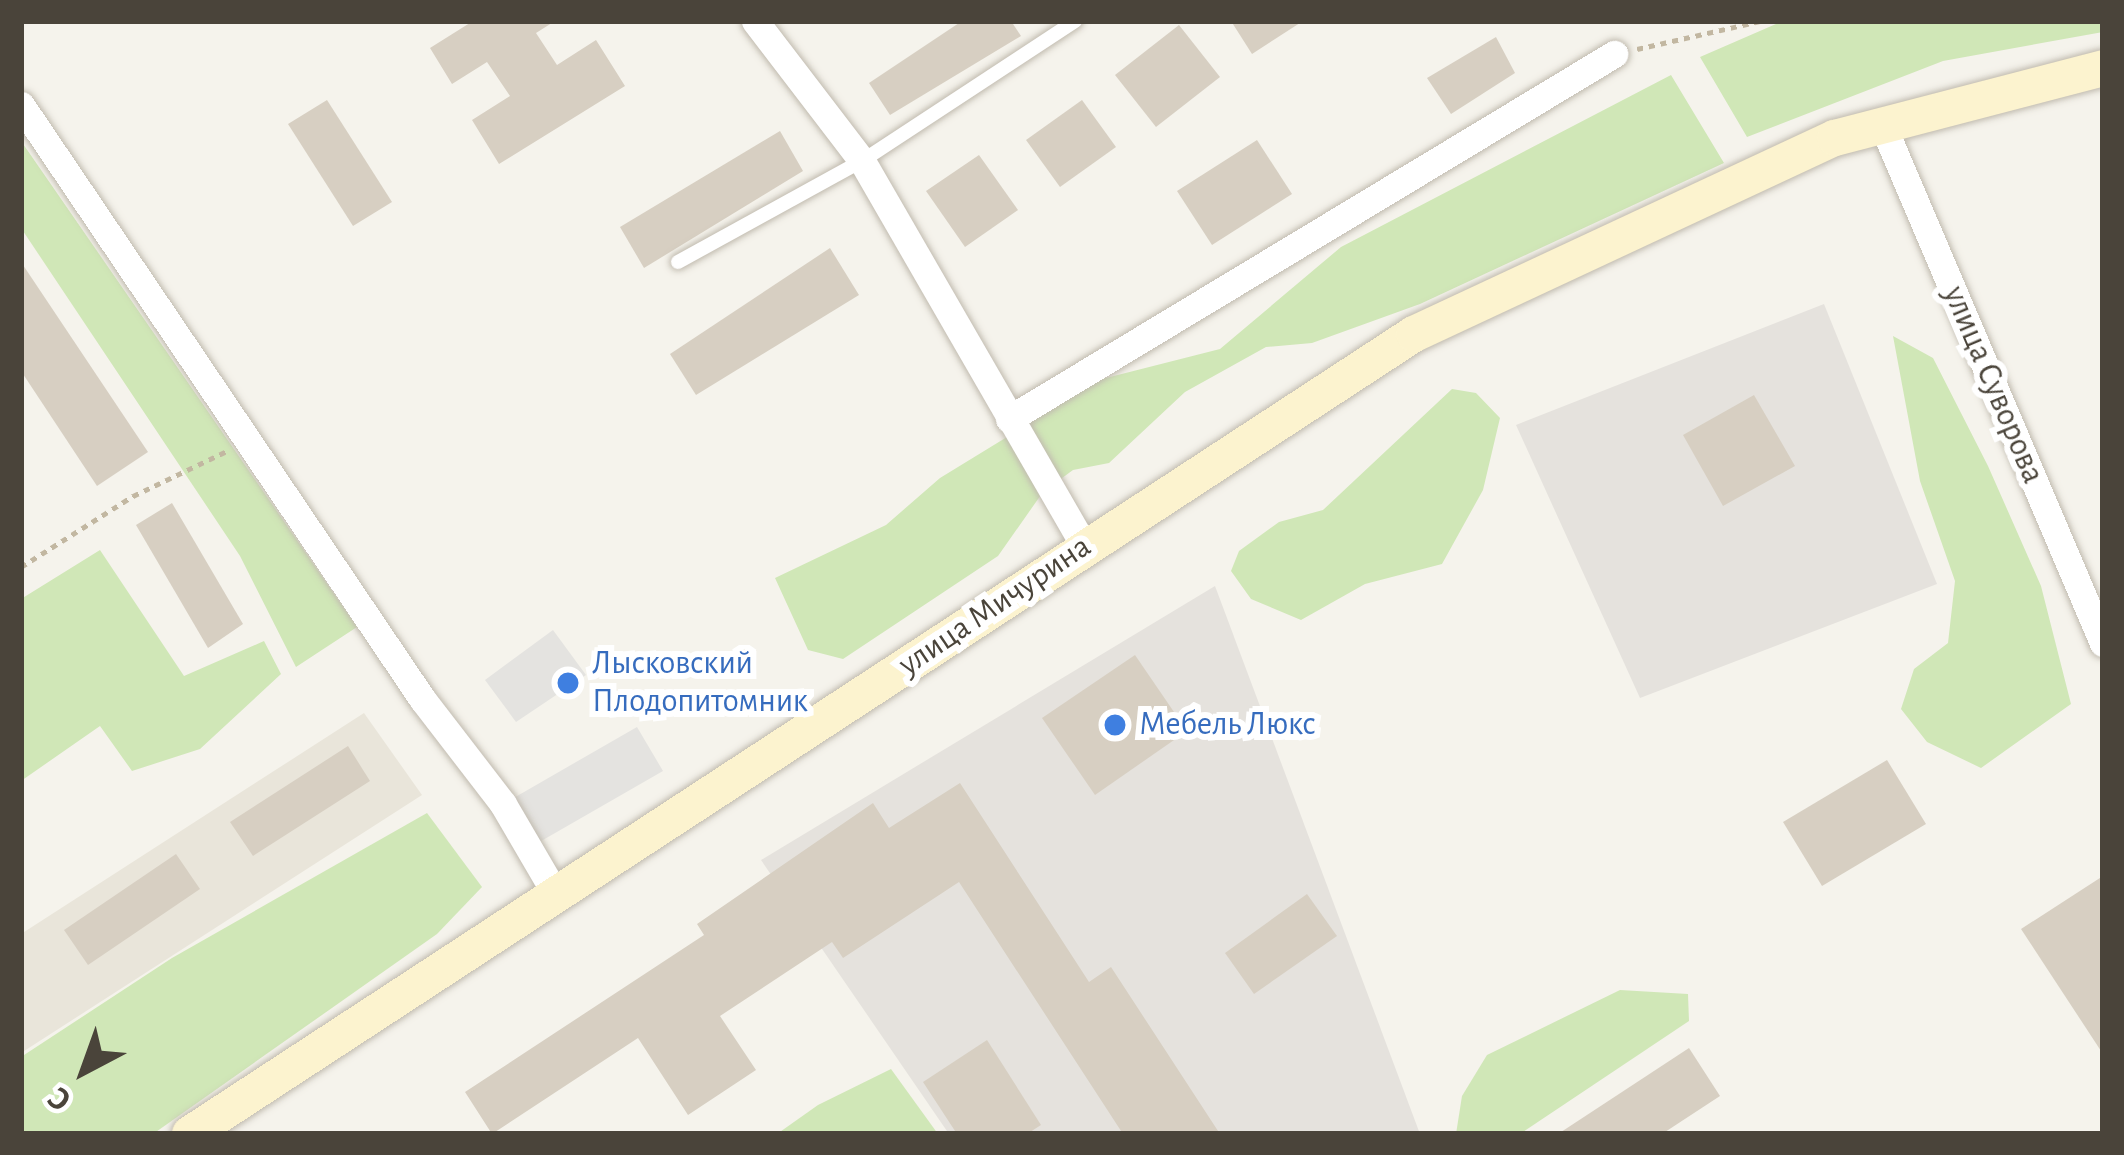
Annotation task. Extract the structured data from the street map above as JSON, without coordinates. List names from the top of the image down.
{
  "streets": {
    "main road": ["улица Мичурина"],
    "street": ["улица Суворова"]
  },
  "crossings": [
    ["улица Суворова", "улица Мичурина"]
  ],
  "places": ["Лысковский Плодопитомник", "Мебель Люкс"],
  "north": "bottom left"
}
